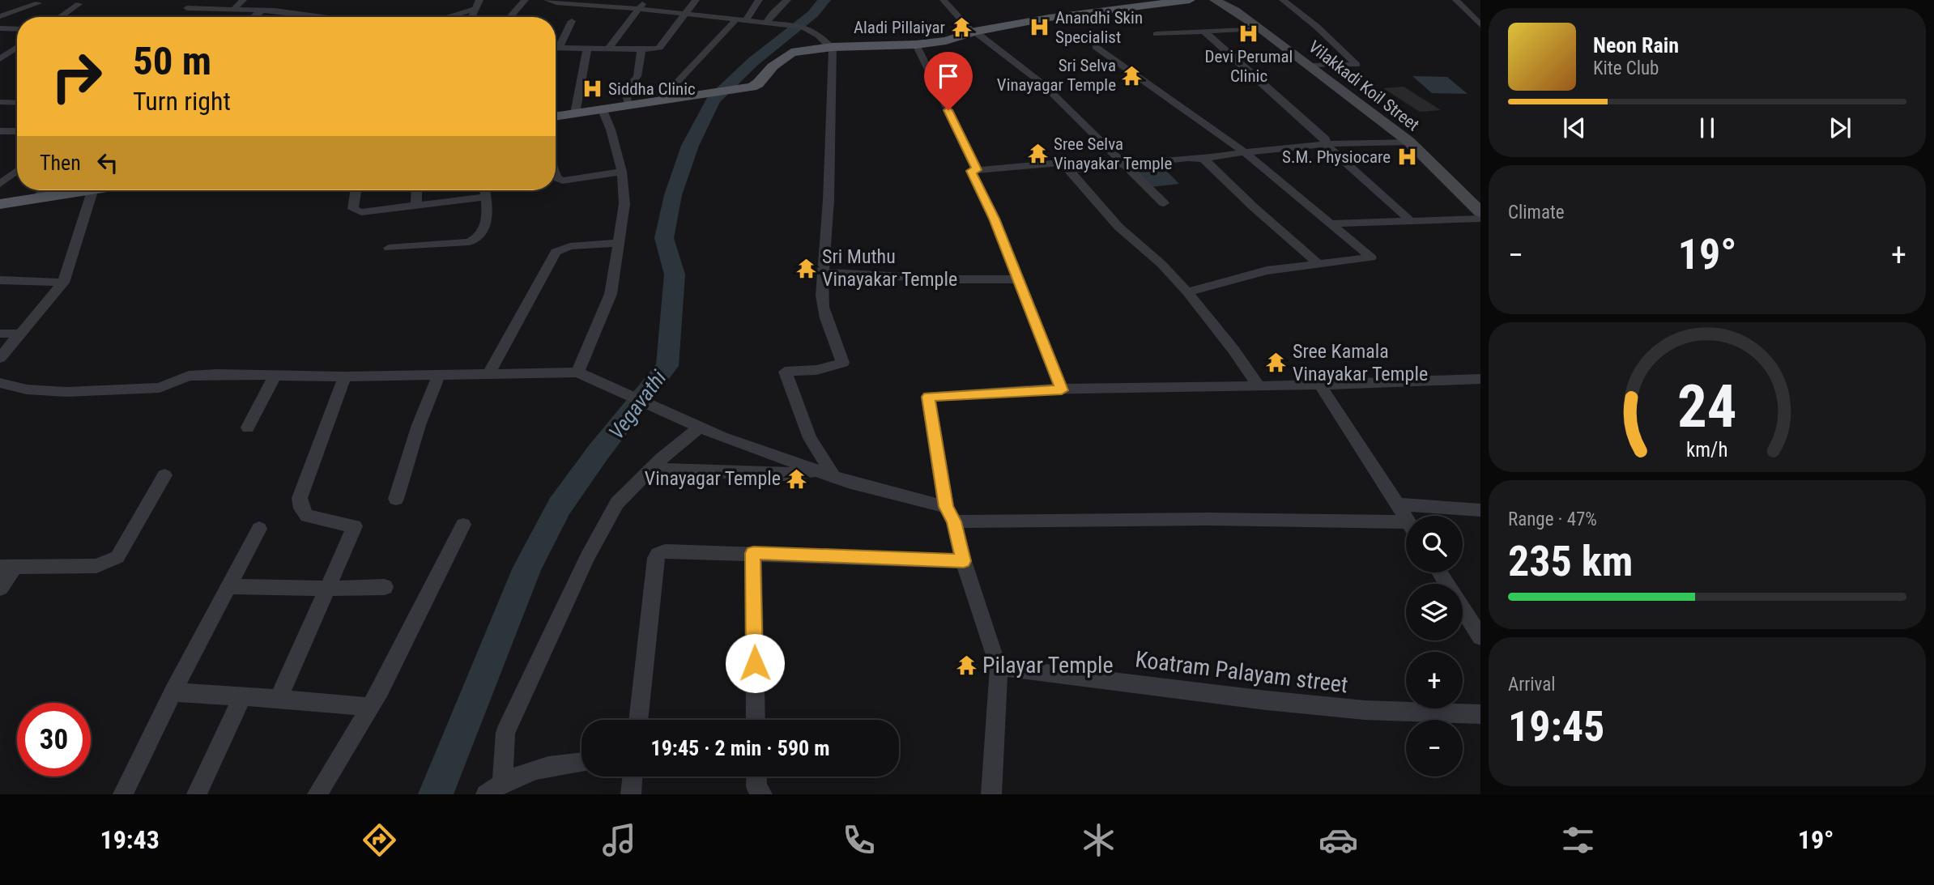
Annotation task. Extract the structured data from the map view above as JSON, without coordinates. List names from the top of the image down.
{
  "streets": {
    "street": ["Vilakkadi Koil Street", "Koatram Palayam street"]
  },
  "water": ["Vegavathi"],
  "places": {
    "temple": [
      "Aladi Pillaiyar",
      "Sri Selva Vinayagar Temple",
      "Sree Selva Vinayakar Temple",
      "Sri Muthu Vinayakar Temple",
      "Sree Kamala Vinayakar Temple",
      "Vinayagar Temple",
      "Pilayar Temple"
    ],
    "hospital": [
      "Anandhi Skin Specialist",
      "Devi Perumal Clinic",
      "Siddha Clinic",
      "S.M. Physiocare"
    ]
  },
  "page": {
    "turn": ["50 m", "Turn right"],
    "song": ["Neon Rain", "Kite Club"],
    "then": "Then",
    "tile": [
      "Climate",
      ["Range · 47%", "235 km"],
      ["Arrival", "19:45"]
    ],
    "heat": ["−", "19°", "+"],
    "map_buttons": ["+", "−"],
    "limit": "30",
    "trip": "19:45 · 2 min · 590 m",
    "tabs": ["19:43", "19°"],
    "gauge": ["24", "km/h"]
  }
}
